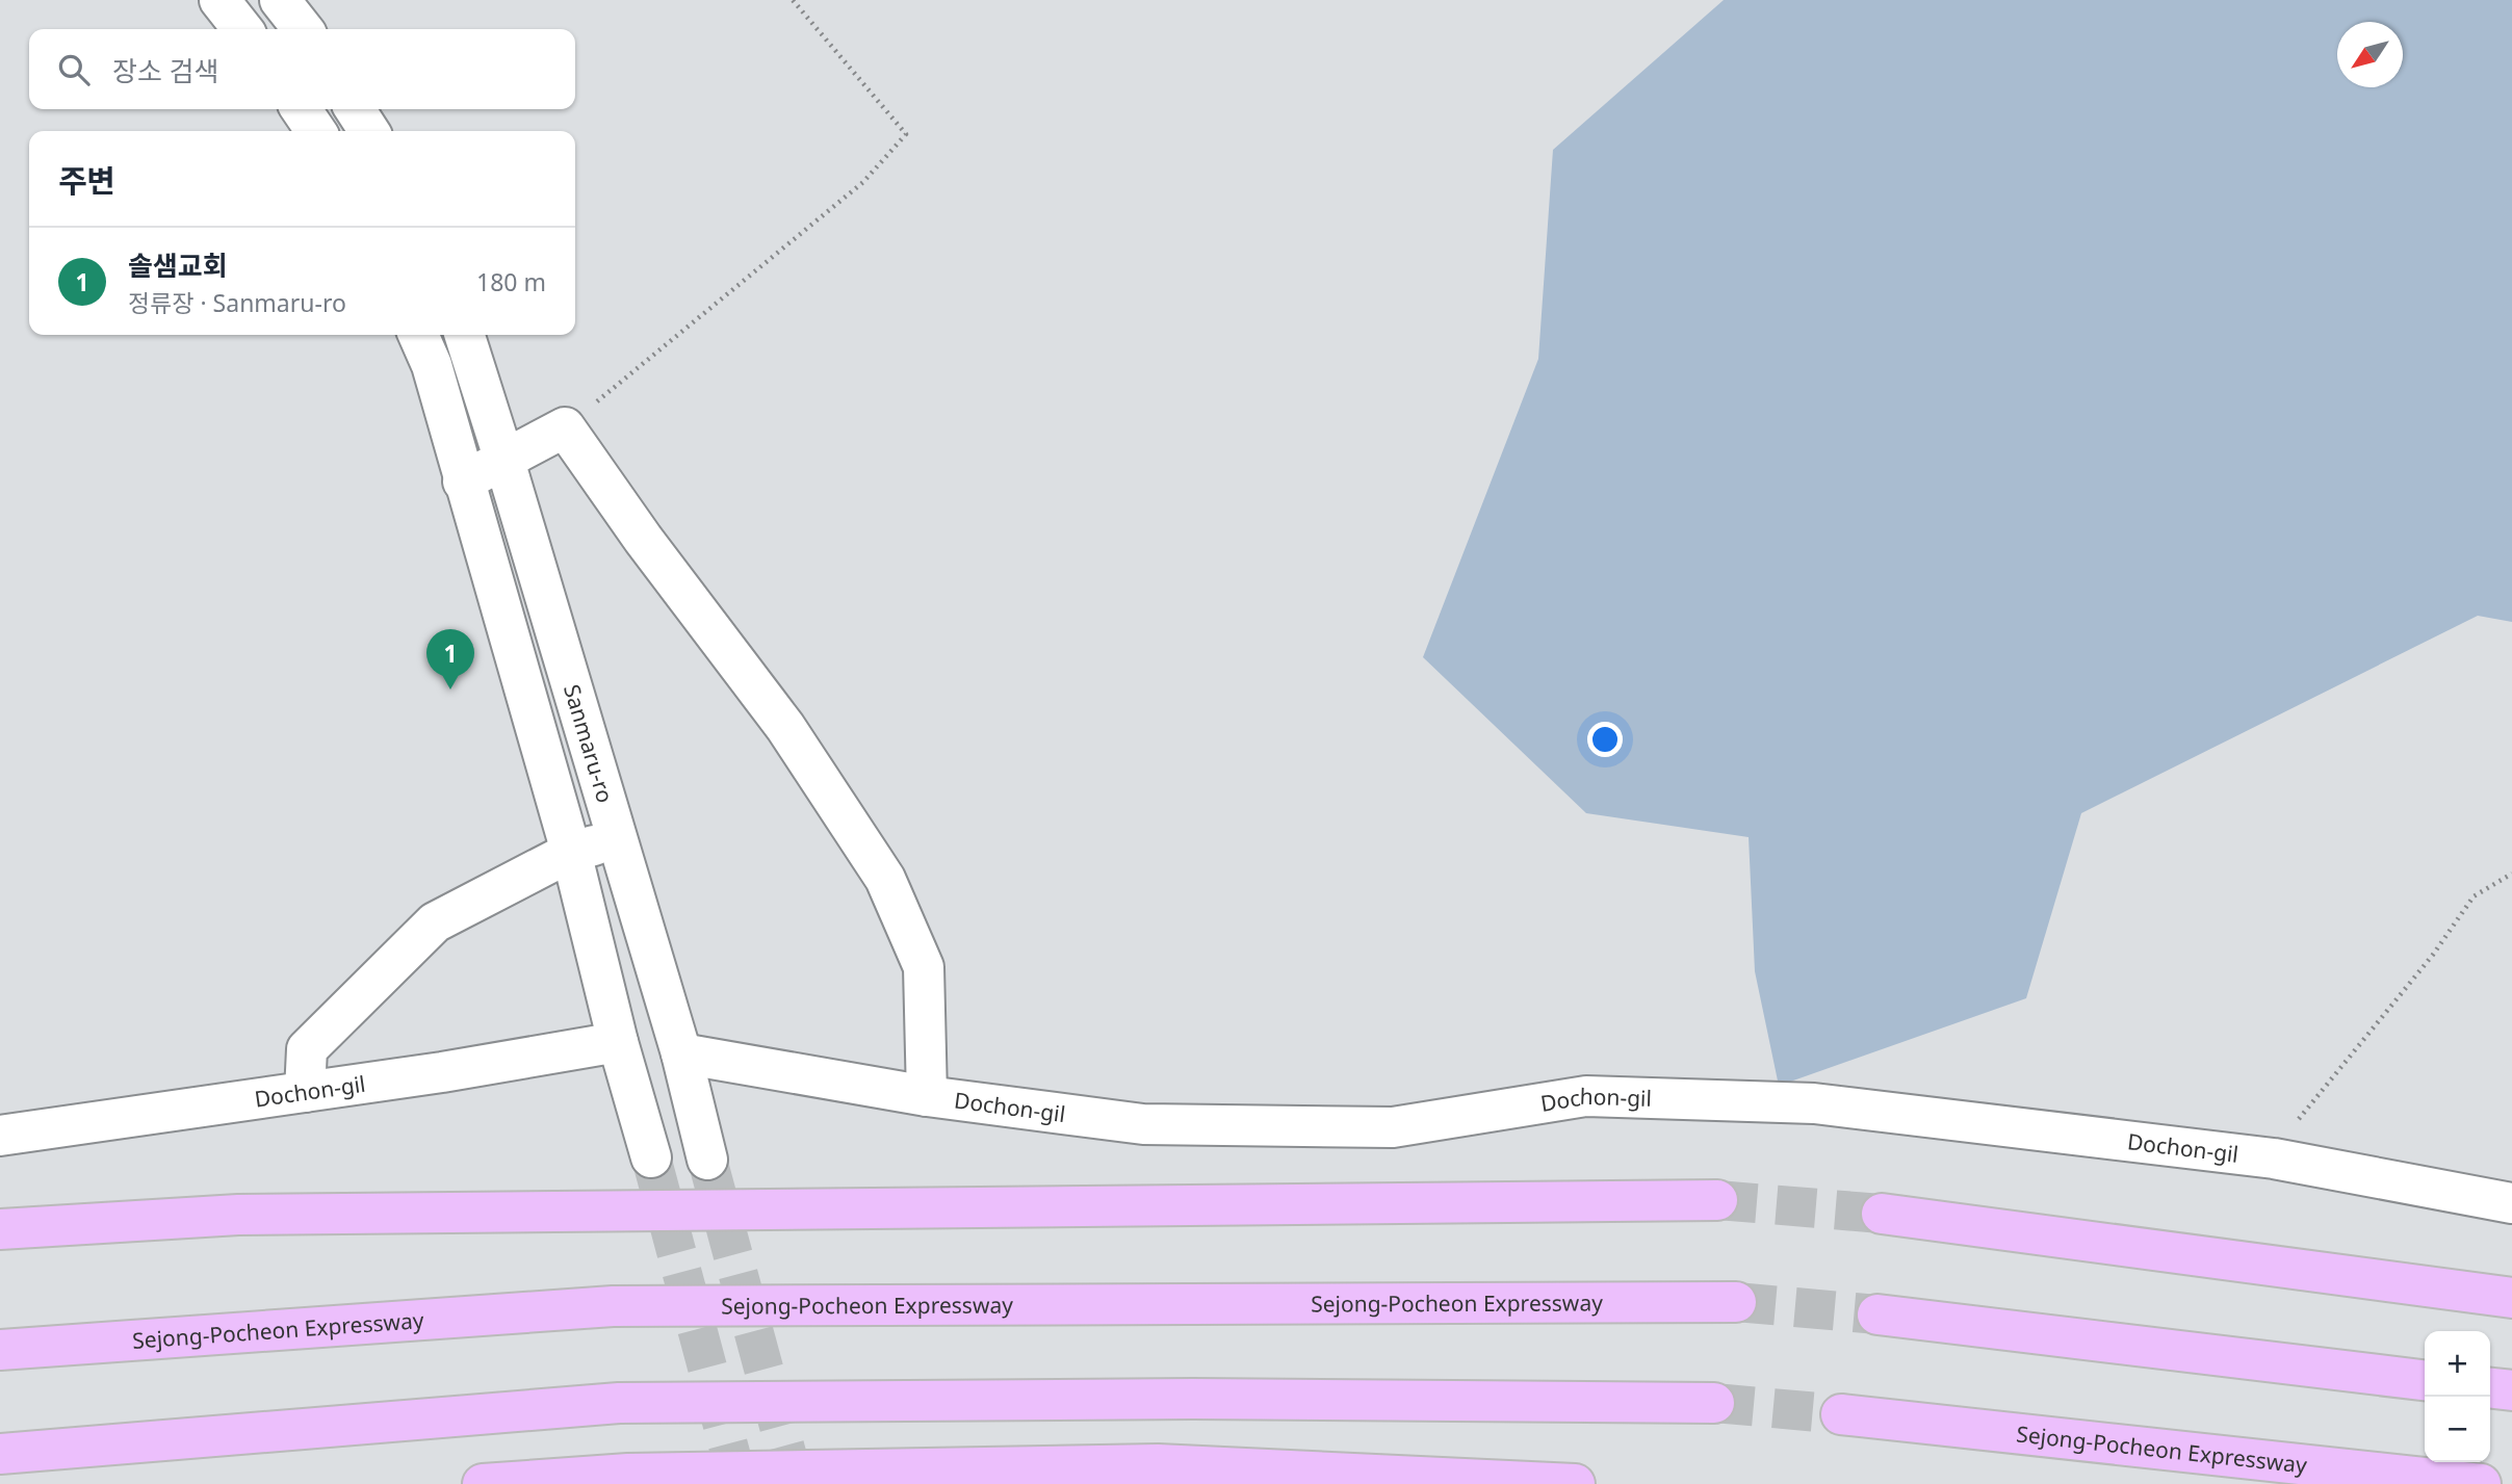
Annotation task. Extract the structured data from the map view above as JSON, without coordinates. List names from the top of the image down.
{
  "streets": {
    "highway": ["Sejong-Pocheon Expressway"],
    "street": ["Sanmaru-ro", "Dochon-gil"]
  },
  "crossings": [
    ["Sanmaru-ro", "Dochon-gil"]
  ],
  "north": "bottom left",
  "page": {
    "search": "장소 검색",
    "heading": "주변",
    "list": [
      {
        "mark": "1",
        "name": "솔샘교회",
        "note": "정류장 · Sanmaru-ro",
        "value": "180 m"
      }
    ],
    "pins": "1",
    "map_buttons": ["+", "−"]
  }
}
